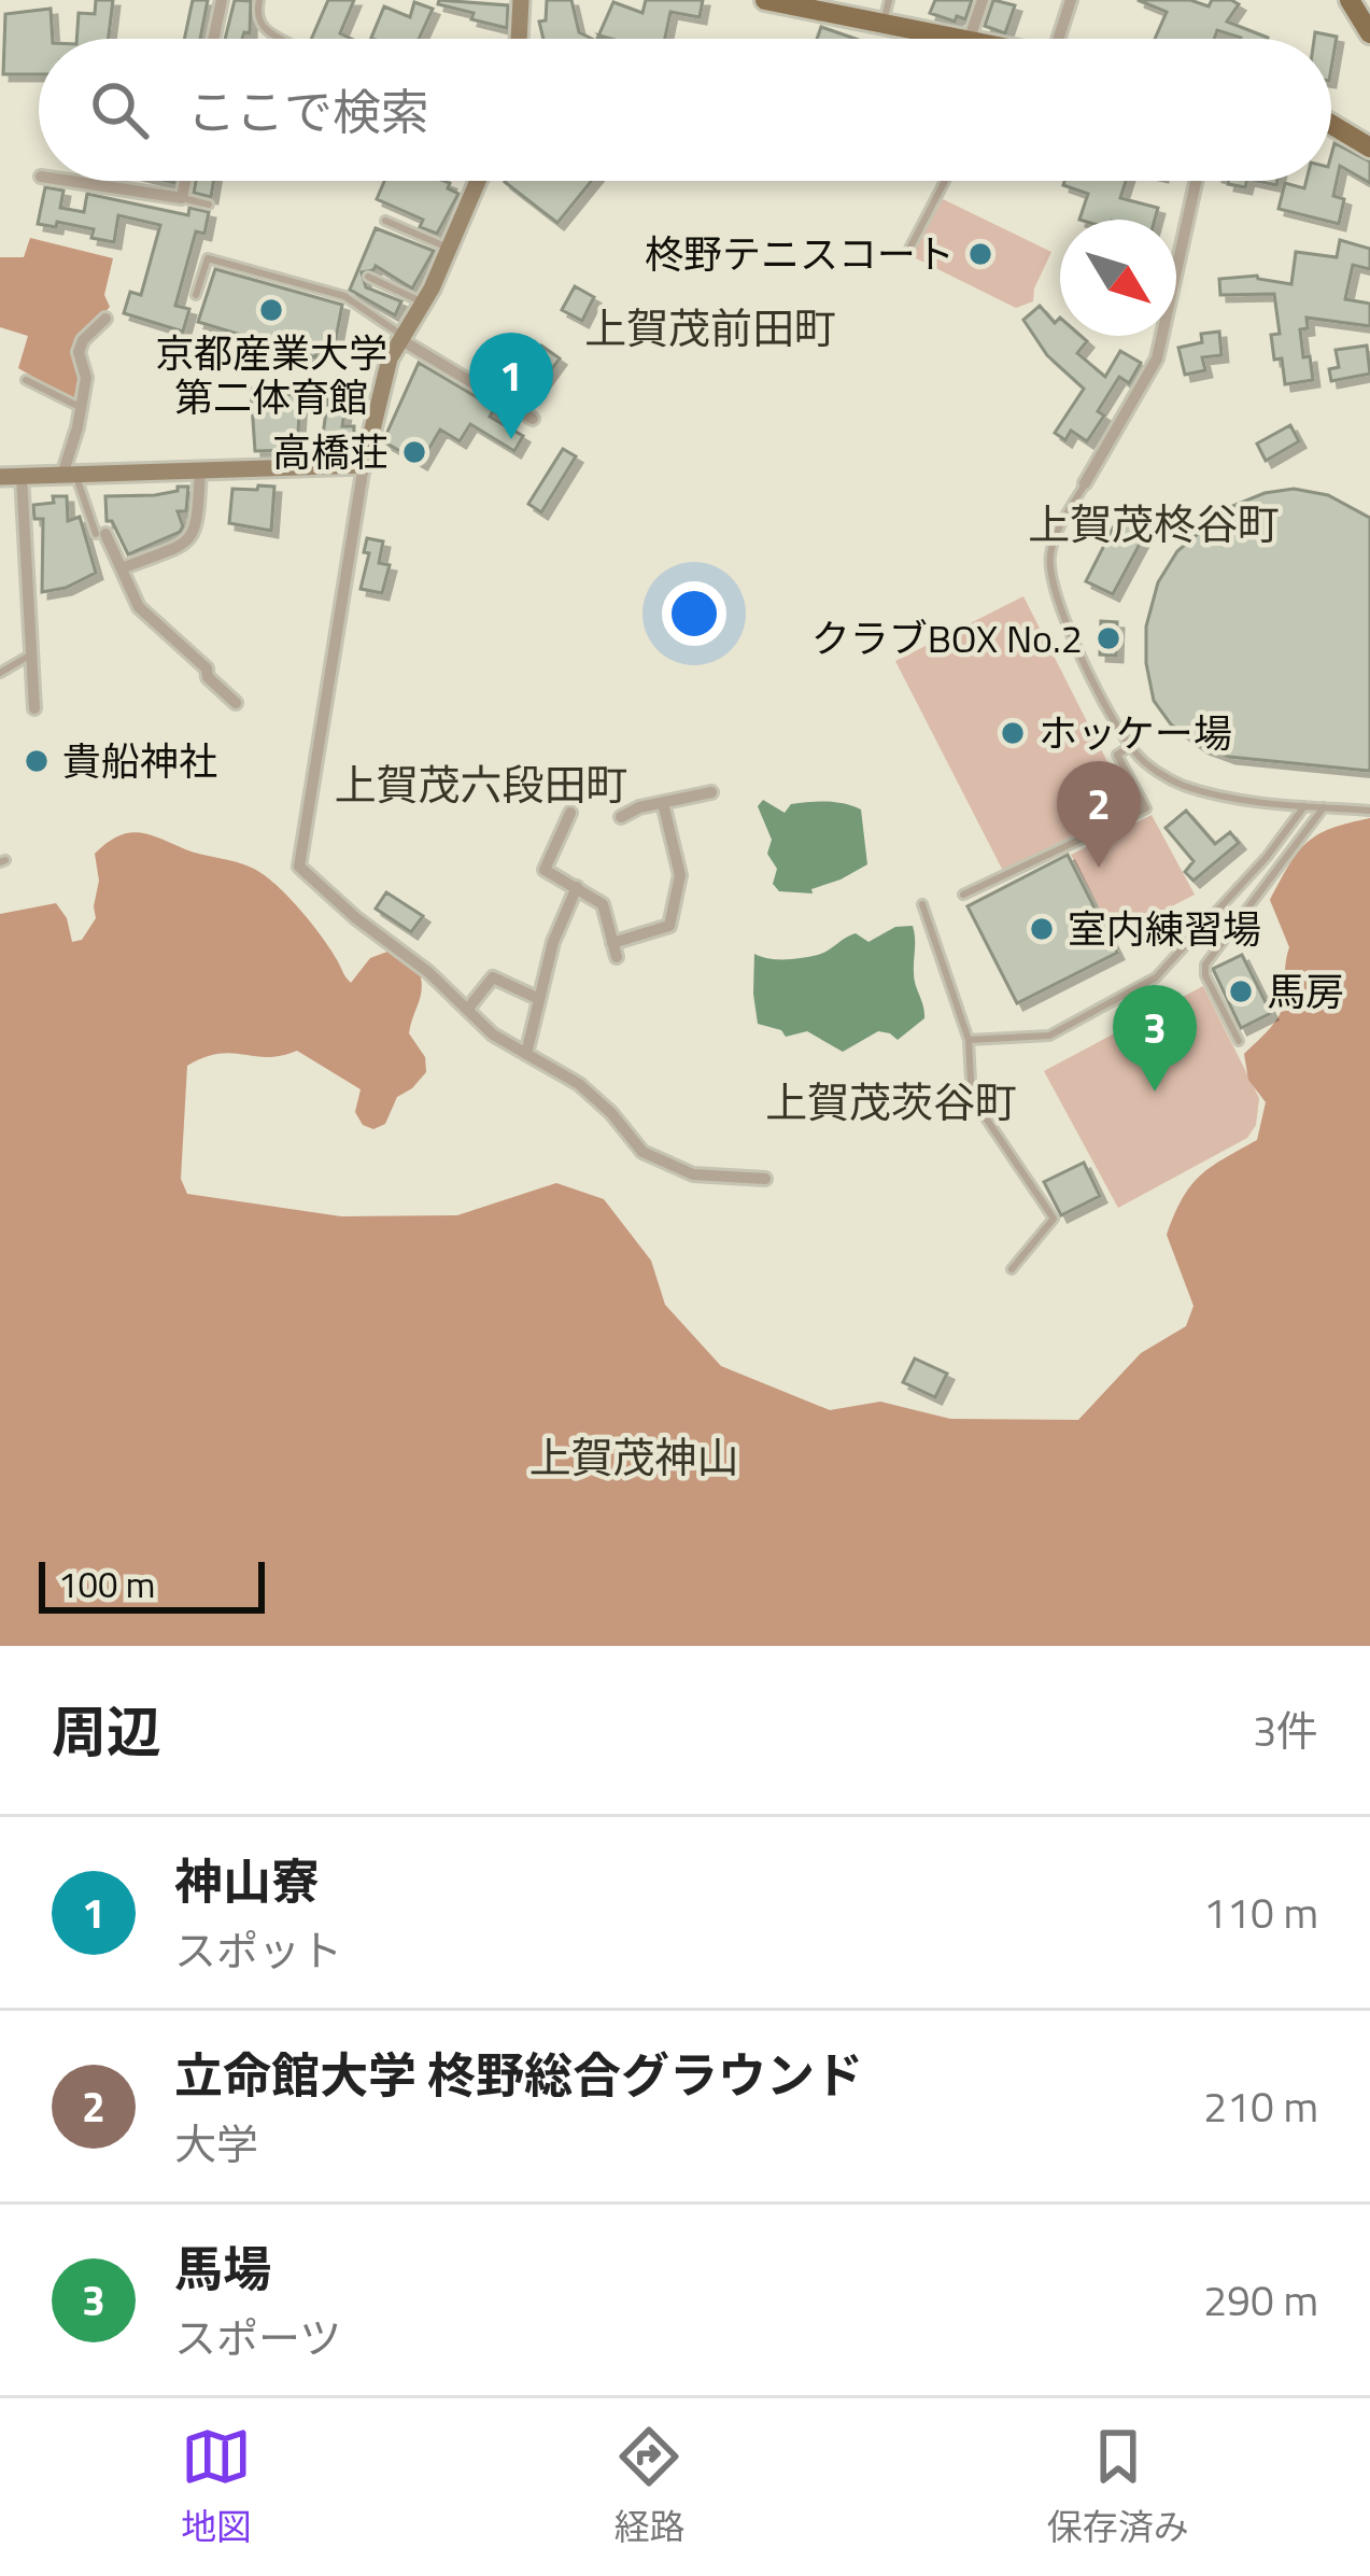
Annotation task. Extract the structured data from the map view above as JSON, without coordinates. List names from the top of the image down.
{
  "districts": [
    "上賀茂前田町",
    "上賀茂柊谷町",
    "上賀茂六段田町",
    "上賀茂茨谷町",
    "上賀茂神山"
  ],
  "places": [
    "柊野テニスコート",
    "京都産業大学 第二体育館",
    "高橋荘",
    "クラブBOX No.2",
    "ホッケー場",
    "貴船神社",
    "室内練習場",
    "馬房"
  ],
  "scale_bar": "100 m",
  "north": "bottom right",
  "page": {
    "search": "ここで検索",
    "pins": ["1", "2", "3"],
    "scale": "100 m",
    "heading": ["周辺", "3件"],
    "list": [
      {
        "mark": "1",
        "name": "神山寮",
        "note": "スポット",
        "value": "110 m"
      },
      {
        "mark": "2",
        "name": "立命館大学 柊野総合グラウンド",
        "note": "大学",
        "value": "210 m"
      },
      {
        "mark": "3",
        "name": "馬場",
        "note": "スポーツ",
        "value": "290 m"
      }
    ],
    "nav": ["地図", "経路", "保存済み"]
  }
}
